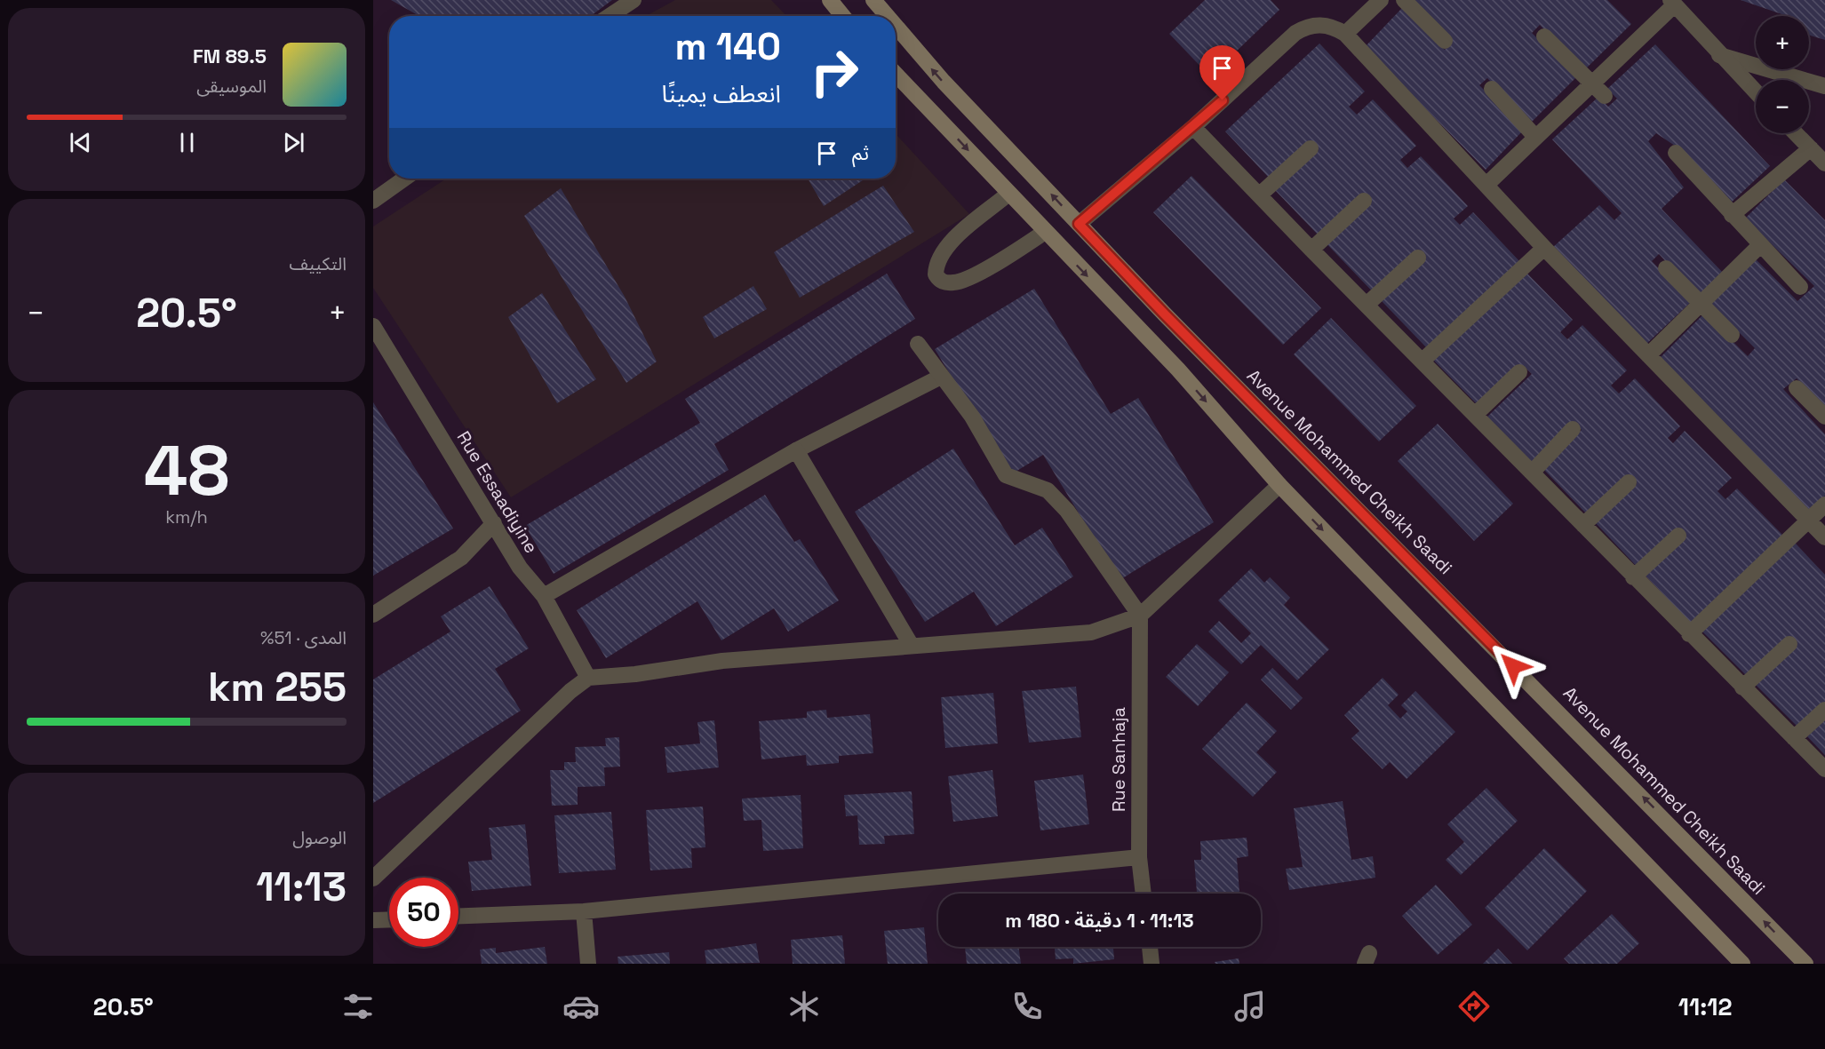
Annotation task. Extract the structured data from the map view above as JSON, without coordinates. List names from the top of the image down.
{
  "streets": {
    "main road": ["Avenue Mohammed Cheikh Saadi"],
    "street": ["Rue Essaadiyine", "Rue Sanhaja"]
  },
  "page": {
    "map_buttons": ["+", "−"],
    "turn": ["140 m", "انعطف يمينًا"],
    "song": ["89.5 FM", "الموسيقى"],
    "then": "ثم",
    "tile": [
      "التكييف",
      ["48", "km/h"],
      ["المدى · 51%", "255 km"],
      ["الوصول", "11:13"]
    ],
    "heat": ["−", "20.5°", "+"],
    "limit": "50",
    "trip": "11:13 · 1 دقيقة · 180 m",
    "tabs": ["11:12", "20.5°"]
  }
}
